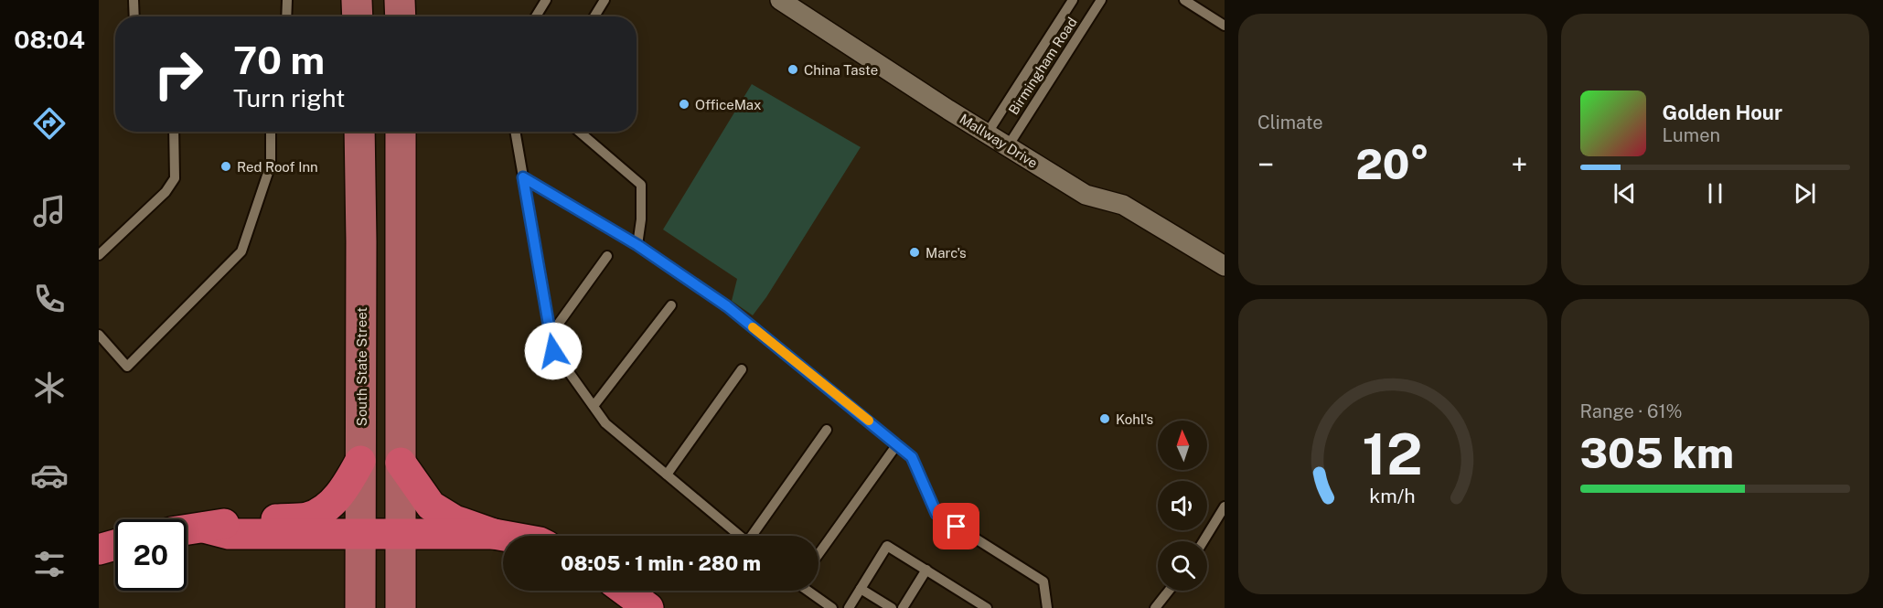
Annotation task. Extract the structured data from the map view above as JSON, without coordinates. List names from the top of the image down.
{
  "streets": {
    "main road": ["South State Street"],
    "street": ["Mallway Drive"],
    "lane": ["Birmingham Road"]
  },
  "crossings": [
    ["Birmingham Road", "Mallway Drive"]
  ],
  "places": [
    "China Taste",
    "OfficeMax",
    "Red Roof Inn",
    "Marc's",
    "Kohl's"
  ],
  "north": "top",
  "page": {
    "tabs": "08:04",
    "tile": [
      "Climate",
      ["Range · 61%", "305 km"]
    ],
    "turn": ["70 m", "Turn right"],
    "song": ["Golden Hour", "Lumen"],
    "heat": ["−", "20°", "+"],
    "limit": "20",
    "trip": "08:05 · 1 min · 280 m",
    "gauge": ["12", "km/h"]
  }
}
